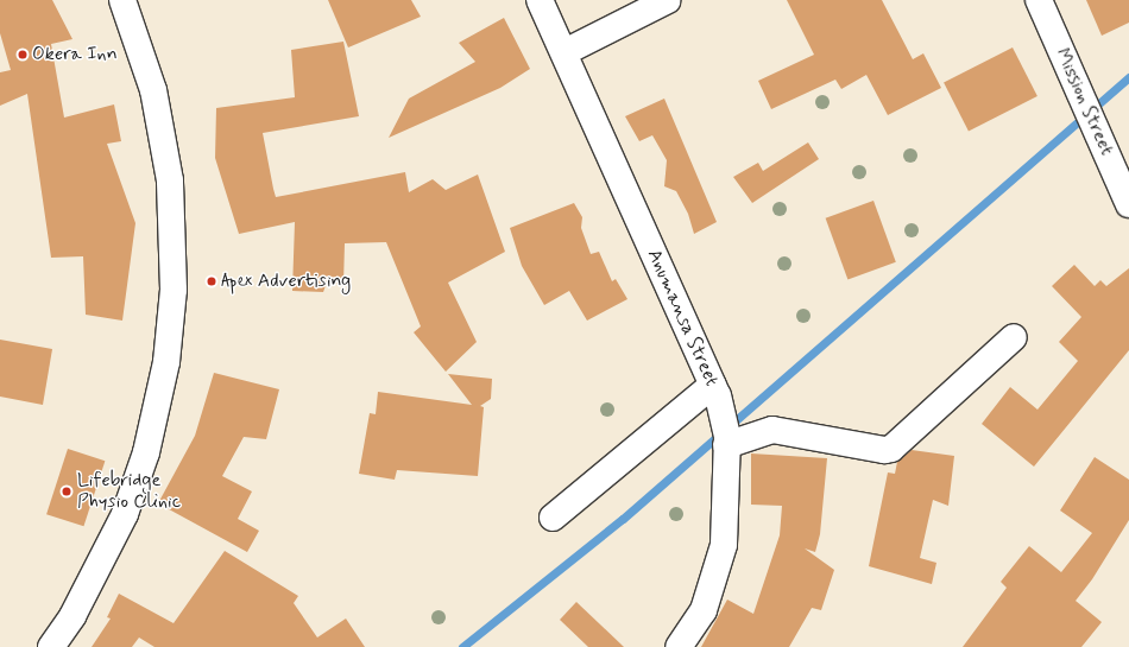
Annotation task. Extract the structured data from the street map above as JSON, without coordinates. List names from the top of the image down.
{
  "streets": {
    "street": ["Mission Street", "Anumansa Street"]
  },
  "places": ["Okera Inn", "Apex Advertising", "Lifebridge Physio Clinic"]
}
